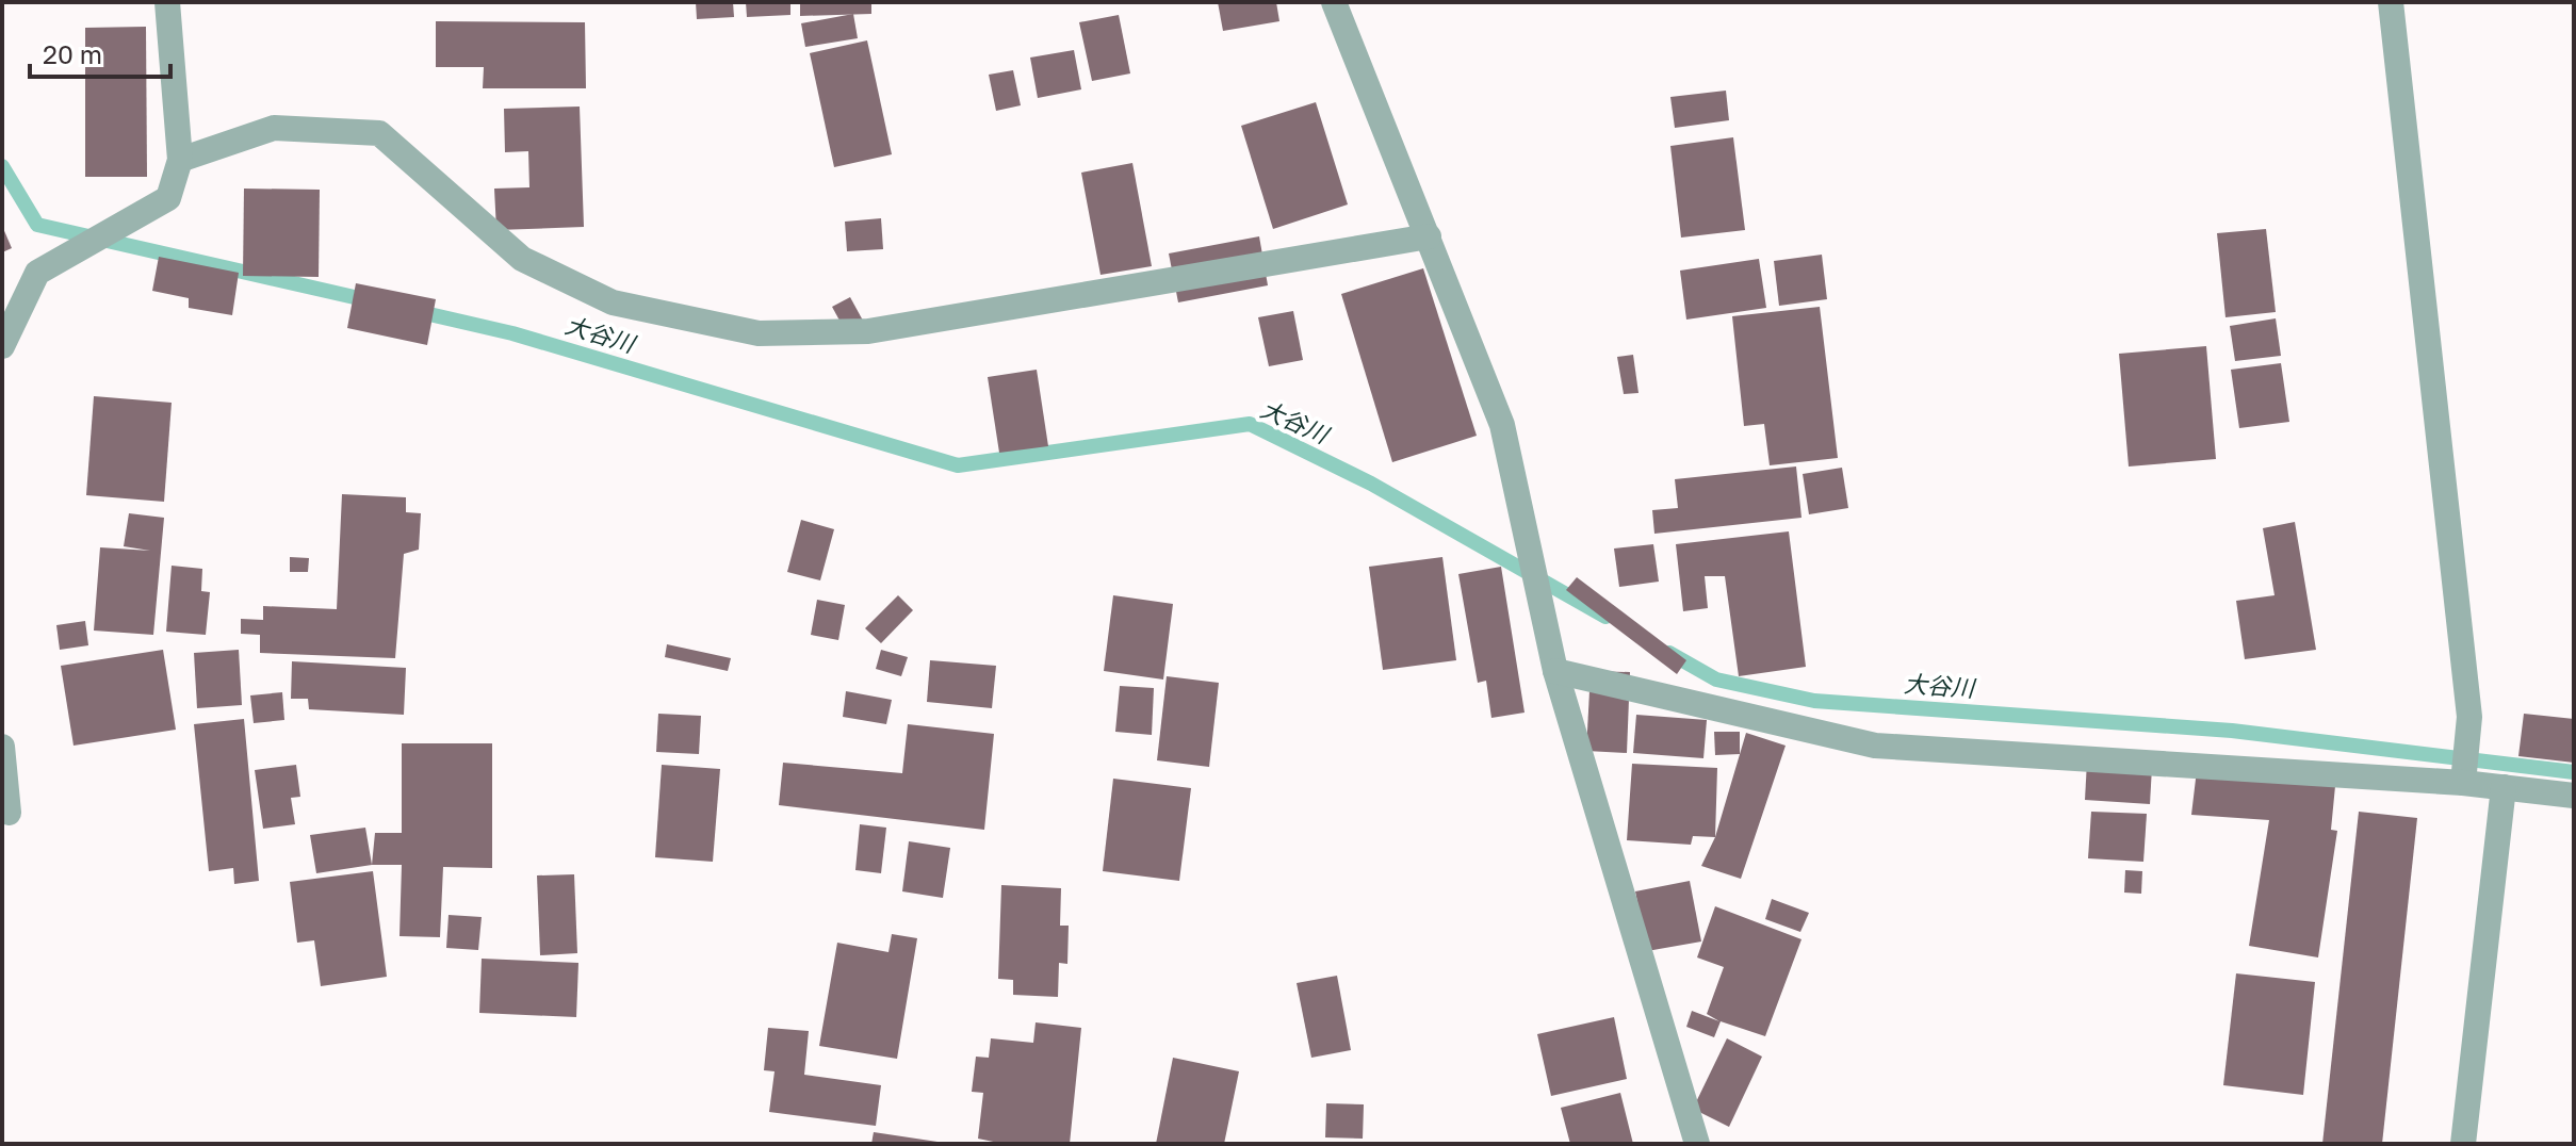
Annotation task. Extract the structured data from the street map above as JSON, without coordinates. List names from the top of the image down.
{
  "water": ["大谷川"],
  "scale_bar": "20 m"
}
